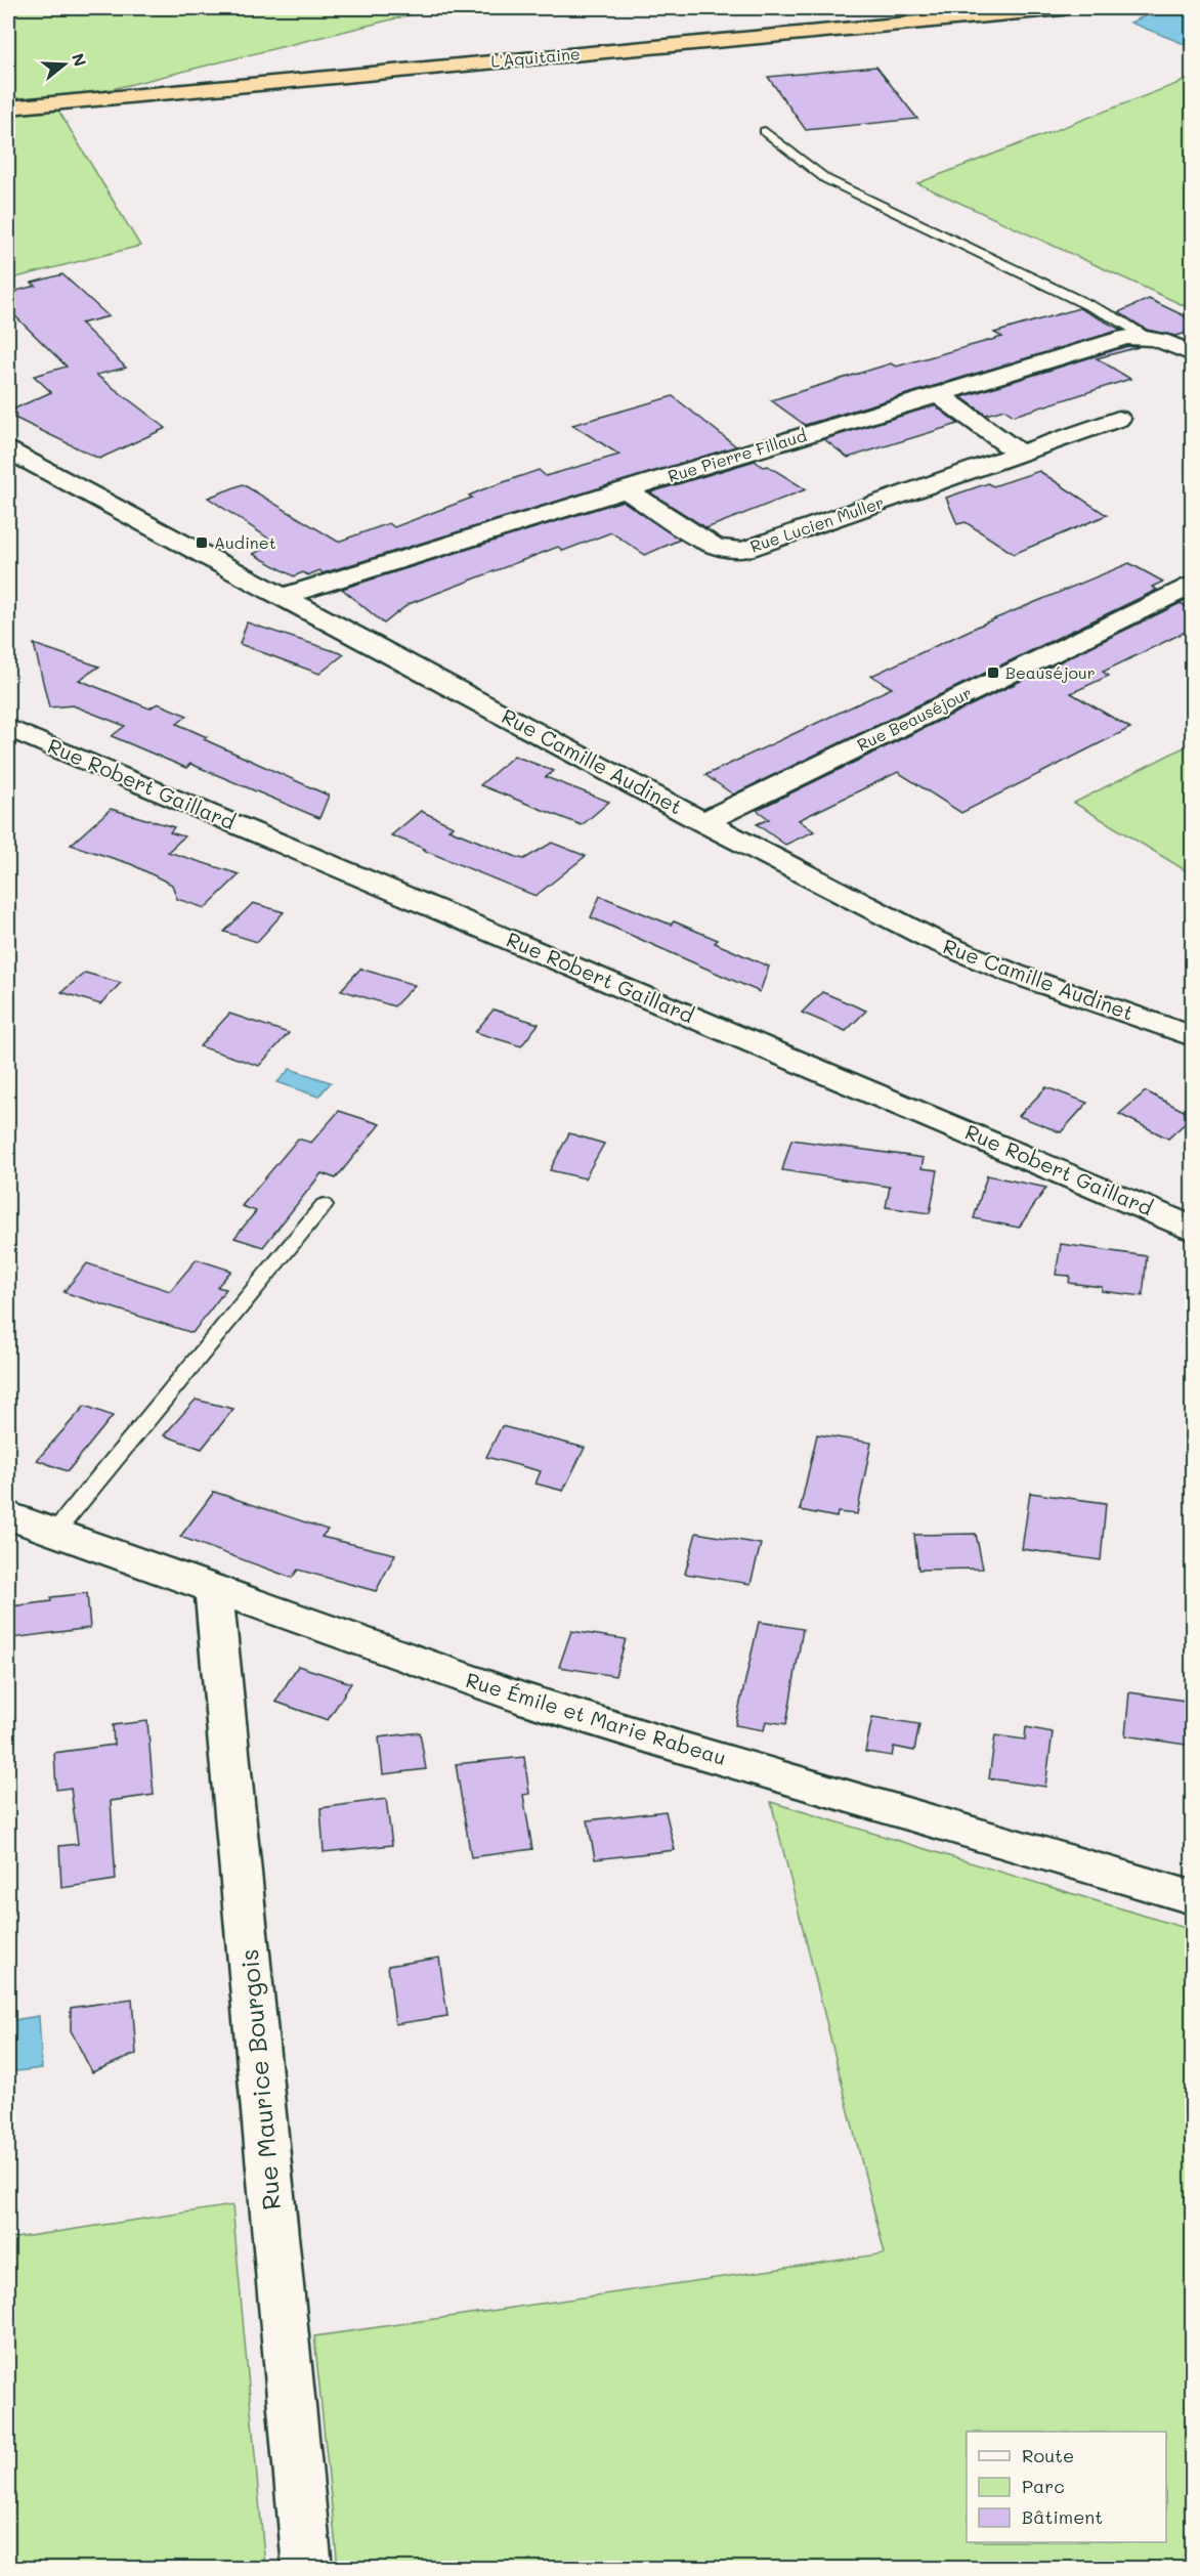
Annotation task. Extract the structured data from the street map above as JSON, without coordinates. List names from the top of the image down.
{
  "streets": {
    "highway": ["L'Aquitaine"],
    "street": [
      "Rue Pierre Fillaud",
      "Rue Lucien Muller",
      "Rue Beauséjour",
      "Rue Camille Audinet",
      "Rue Robert Gaillard",
      "Rue Émile et Marie Rabeau",
      "Rue Maurice Bourgois"
    ]
  },
  "crossings": [
    ["Rue Pierre Fillaud", "Rue Lucien Muller"],
    ["Rue Pierre Fillaud", "Rue Camille Audinet"],
    ["Rue Beauséjour", "Rue Camille Audinet"],
    ["Rue Émile et Marie Rabeau", "Rue Maurice Bourgois"]
  ],
  "places": {
    "transit": ["Audinet", "Beauséjour"]
  },
  "legend": ["Route", "Parc", "Bâtiment"],
  "north": "right"
}
